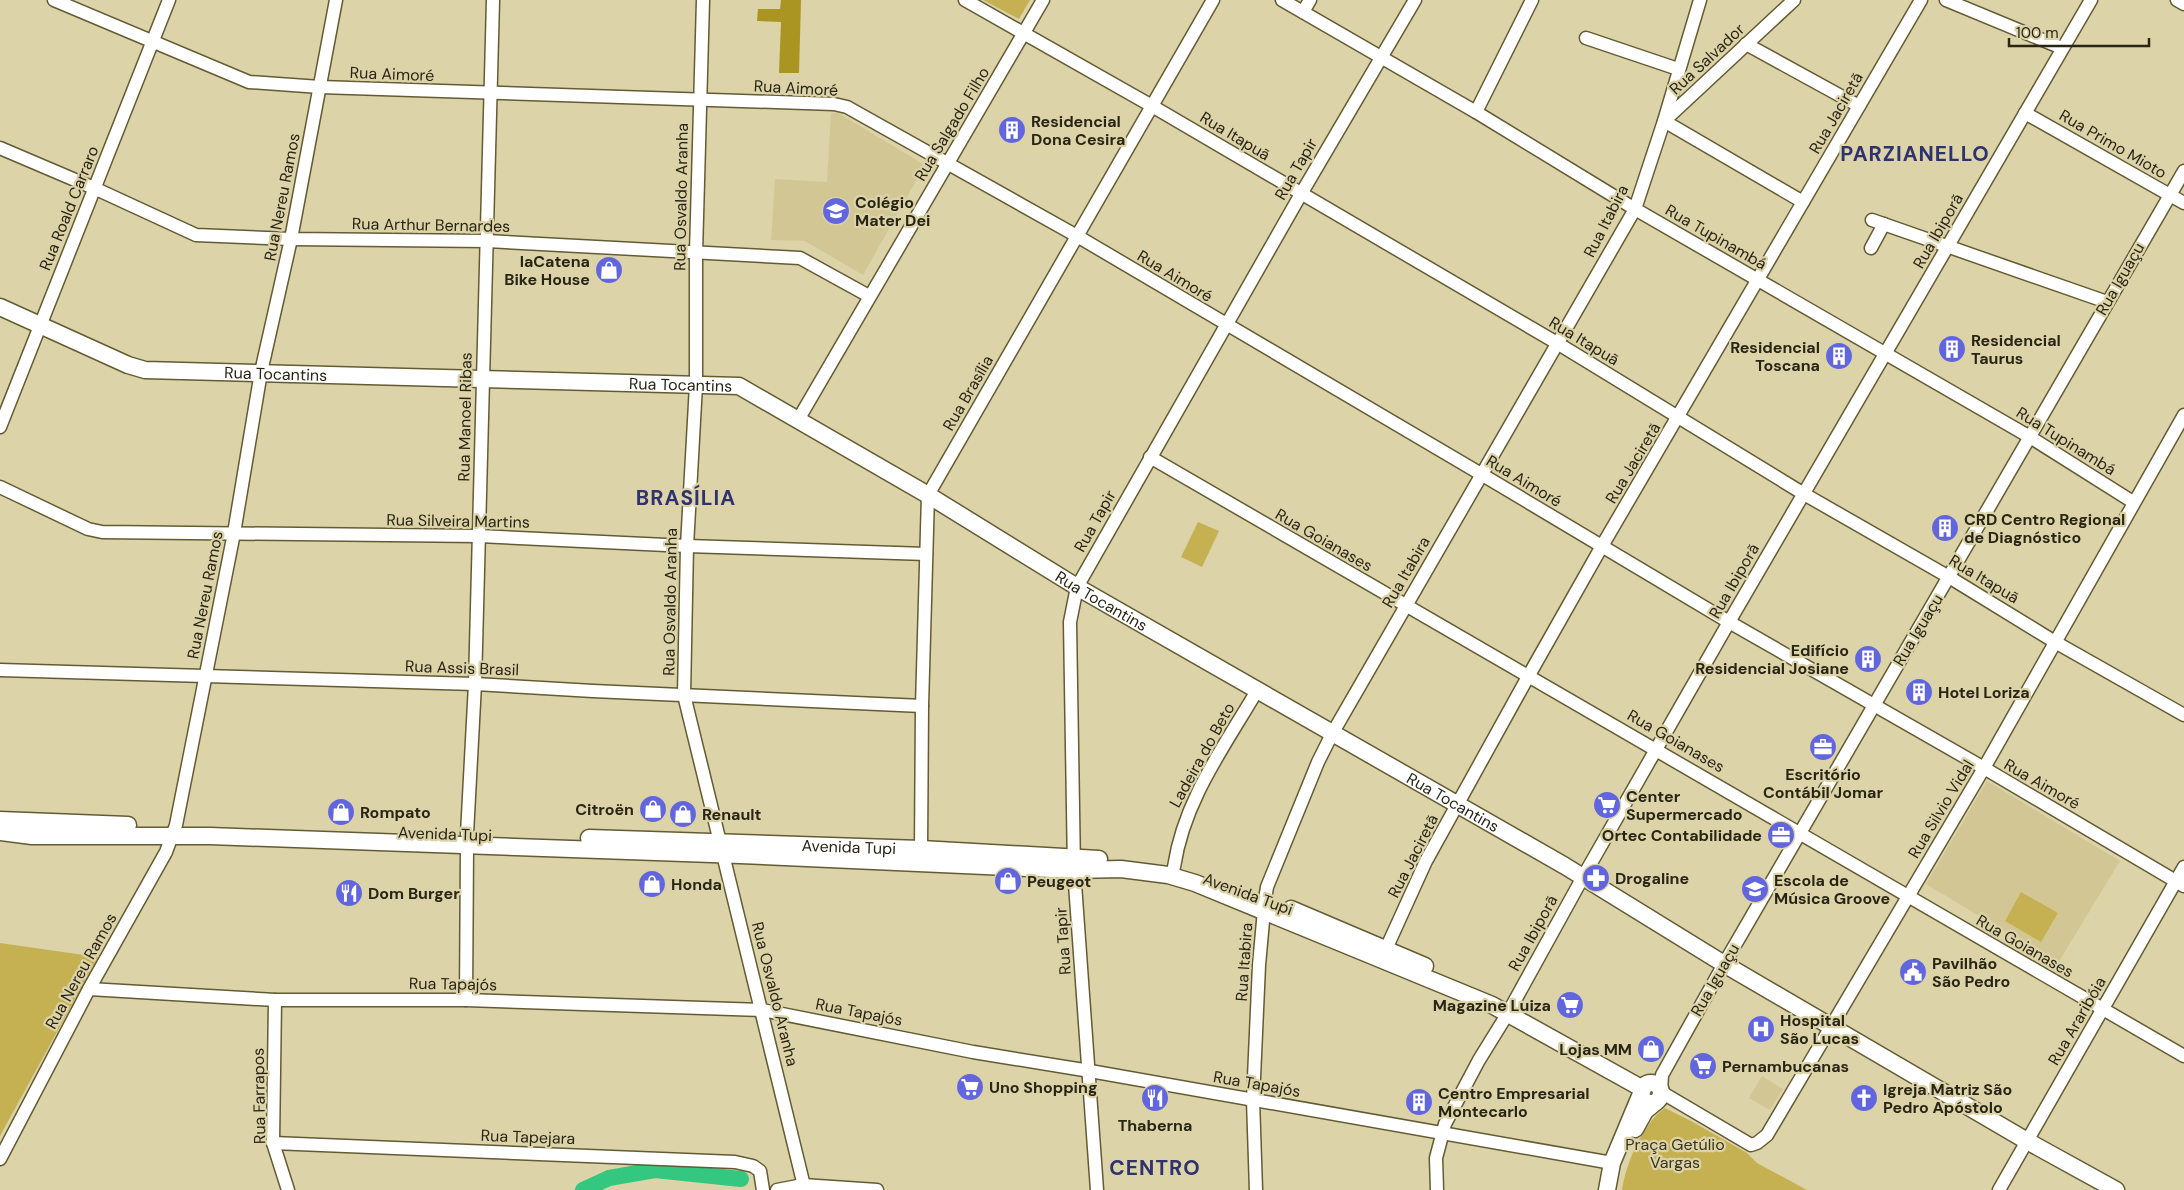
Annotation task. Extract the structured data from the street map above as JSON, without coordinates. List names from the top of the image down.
{
  "streets": {
    "main road": ["Rua Iguaçu", "Rua Tocantins", "Avenida Tupi"],
    "street": [
      "Rua Salvador",
      "Rua Aimoré",
      "Rua Jaciretã",
      "Rua Salgado Filho",
      "Rua Itapuã",
      "Rua Primo Mioto",
      "Rua Tapir",
      "Rua Nereu Ramos",
      "Rua Osvaldo Aranha",
      "Rua Roald Carraro",
      "Rua Itabira",
      "Rua Arthur Bernardes",
      "Rua Ibiporã",
      "Rua Tupinambá",
      "Rua Brasília",
      "Rua Manoel Ribas",
      "Rua Silveira Martins",
      "Rua Goianases",
      "Rua Assis Brasil",
      "Ladeira do Beto",
      "Rua Silvio Vidal",
      "Rua Tapajós",
      "Rua Araribóia",
      "Rua Farrapos",
      "Rua Tapejara"
    ]
  },
  "crossings": [
    ["Rua Salvador", "Rua Itabira"],
    ["Rua Aimoré", "Rua Jaciretã"],
    ["Rua Aimoré", "Rua Salgado Filho"],
    ["Rua Aimoré", "Rua Tapir"],
    ["Rua Aimoré", "Rua Nereu Ramos"],
    ["Rua Aimoré", "Rua Osvaldo Aranha"],
    ["Rua Aimoré", "Rua Roald Carraro"],
    ["Rua Aimoré", "Rua Itabira"],
    ["Rua Aimoré", "Rua Ibiporã"],
    ["Rua Aimoré", "Rua Iguaçu"],
    ["Rua Aimoré", "Rua Brasília"],
    ["Rua Aimoré", "Rua Manoel Ribas"],
    ["Rua Aimoré", "Rua Silvio Vidal"],
    ["Rua Aimoré", "Rua Araribóia"],
    ["Rua Jaciretã", "Rua Itapuã"],
    ["Rua Jaciretã", "Rua Tupinambá"],
    ["Rua Jaciretã", "Rua Tocantins"],
    ["Rua Jaciretã", "Rua Goianases"],
    ["Rua Jaciretã", "Avenida Tupi"],
    ["Rua Salgado Filho", "Rua Itapuã"],
    ["Rua Salgado Filho", "Rua Arthur Bernardes"],
    ["Rua Salgado Filho", "Rua Tocantins"],
    ["Rua Itapuã", "Rua Tapir"],
    ["Rua Itapuã", "Rua Itabira"],
    ["Rua Itapuã", "Rua Ibiporã"],
    ["Rua Itapuã", "Rua Iguaçu"],
    ["Rua Itapuã", "Rua Brasília"],
    ["Rua Itapuã", "Rua Silvio Vidal"],
    ["Rua Primo Mioto", "Rua Ibiporã"],
    ["Rua Primo Mioto", "Rua Iguaçu"],
    ["Rua Tapir", "Rua Tupinambá"],
    ["Rua Tapir", "Rua Tocantins"],
    ["Rua Tapir", "Rua Goianases"],
    ["Rua Tapir", "Avenida Tupi"],
    ["Rua Tapir", "Rua Tapajós"],
    ["Rua Nereu Ramos", "Rua Arthur Bernardes"],
    ["Rua Nereu Ramos", "Rua Tocantins"],
    ["Rua Nereu Ramos", "Rua Silveira Martins"],
    ["Rua Nereu Ramos", "Rua Assis Brasil"],
    ["Rua Nereu Ramos", "Avenida Tupi"],
    ["Rua Nereu Ramos", "Rua Tapajós"],
    ["Rua Osvaldo Aranha", "Rua Arthur Bernardes"],
    ["Rua Osvaldo Aranha", "Rua Tocantins"],
    ["Rua Osvaldo Aranha", "Rua Silveira Martins"],
    ["Rua Osvaldo Aranha", "Rua Assis Brasil"],
    ["Rua Osvaldo Aranha", "Avenida Tupi"],
    ["Rua Osvaldo Aranha", "Rua Tapajós"],
    ["Rua Roald Carraro", "Rua Arthur Bernardes"],
    ["Rua Roald Carraro", "Rua Tocantins"],
    ["Rua Itabira", "Rua Tupinambá"],
    ["Rua Itabira", "Rua Tocantins"],
    ["Rua Itabira", "Rua Goianases"],
    ["Rua Itabira", "Avenida Tupi"],
    ["Rua Itabira", "Rua Tapajós"],
    ["Rua Arthur Bernardes", "Rua Manoel Ribas"],
    ["Rua Ibiporã", "Rua Tupinambá"],
    ["Rua Ibiporã", "Rua Tocantins"],
    ["Rua Ibiporã", "Rua Goianases"],
    ["Rua Ibiporã", "Avenida Tupi"],
    ["Rua Ibiporã", "Rua Tapajós"],
    ["Rua Tupinambá", "Rua Iguaçu"],
    ["Rua Tupinambá", "Rua Silvio Vidal"],
    ["Rua Iguaçu", "Rua Tocantins"],
    ["Rua Iguaçu", "Rua Goianases"],
    ["Rua Iguaçu", "Rua Silvio Vidal"],
    ["Rua Iguaçu", "Avenida Tupi"],
    ["Rua Iguaçu", "Rua Tapajós"],
    ["Rua Tocantins", "Rua Brasília"],
    ["Rua Tocantins", "Rua Manoel Ribas"],
    ["Rua Tocantins", "Ladeira do Beto"],
    ["Rua Tocantins", "Rua Silvio Vidal"],
    ["Rua Tocantins", "Rua Araribóia"],
    ["Rua Brasília", "Rua Silveira Martins"],
    ["Rua Brasília", "Rua Assis Brasil"],
    ["Rua Brasília", "Avenida Tupi"],
    ["Rua Manoel Ribas", "Rua Silveira Martins"],
    ["Rua Manoel Ribas", "Rua Assis Brasil"],
    ["Rua Manoel Ribas", "Avenida Tupi"],
    ["Rua Manoel Ribas", "Rua Tapajós"],
    ["Rua Goianases", "Rua Silvio Vidal"],
    ["Rua Goianases", "Rua Araribóia"],
    ["Ladeira do Beto", "Avenida Tupi"],
    ["Rua Silvio Vidal", "Avenida Tupi"],
    ["Rua Tapajós", "Rua Farrapos"],
    ["Rua Farrapos", "Rua Tapejara"]
  ],
  "districts": ["PARZIANELLO", "BRASÍLIA", "CENTRO"],
  "parks": ["Praça Getúlio Vargas"],
  "places": {
    "building": [
      "Residencial Dona Cesira",
      "Residencial Taurus",
      "Residencial Toscana",
      "CRD Centro Regional de Diagnóstico",
      "Edifício Residencial Josiane",
      "Hotel Loriza",
      "Centro Empresarial Montecarlo"
    ],
    "school or university": ["Colégio Mater Dei", "Escola de Música Groove"],
    "shop": [
      "laCatena Bike House",
      "Citroën",
      "Rompato",
      "Renault",
      "Peugeot",
      "Honda",
      "Lojas MM"
    ],
    "office": ["Escritório Contábil Jomar", "Ortec Contabilidade"],
    "supermarket": [
      "Center Supermercado",
      "Magazine Luiza",
      "Pernambucanas",
      "Uno Shopping"
    ],
    "pharmacy": ["Drogaline"],
    "restaurant": ["Dom Burger", "Thaberna"],
    "public building": ["Pavilhão São Pedro"],
    "hospital": ["Hospital São Lucas"],
    "church": ["Igreja Matriz São Pedro Apóstolo"]
  },
  "scale_bar": "100 m"
}
